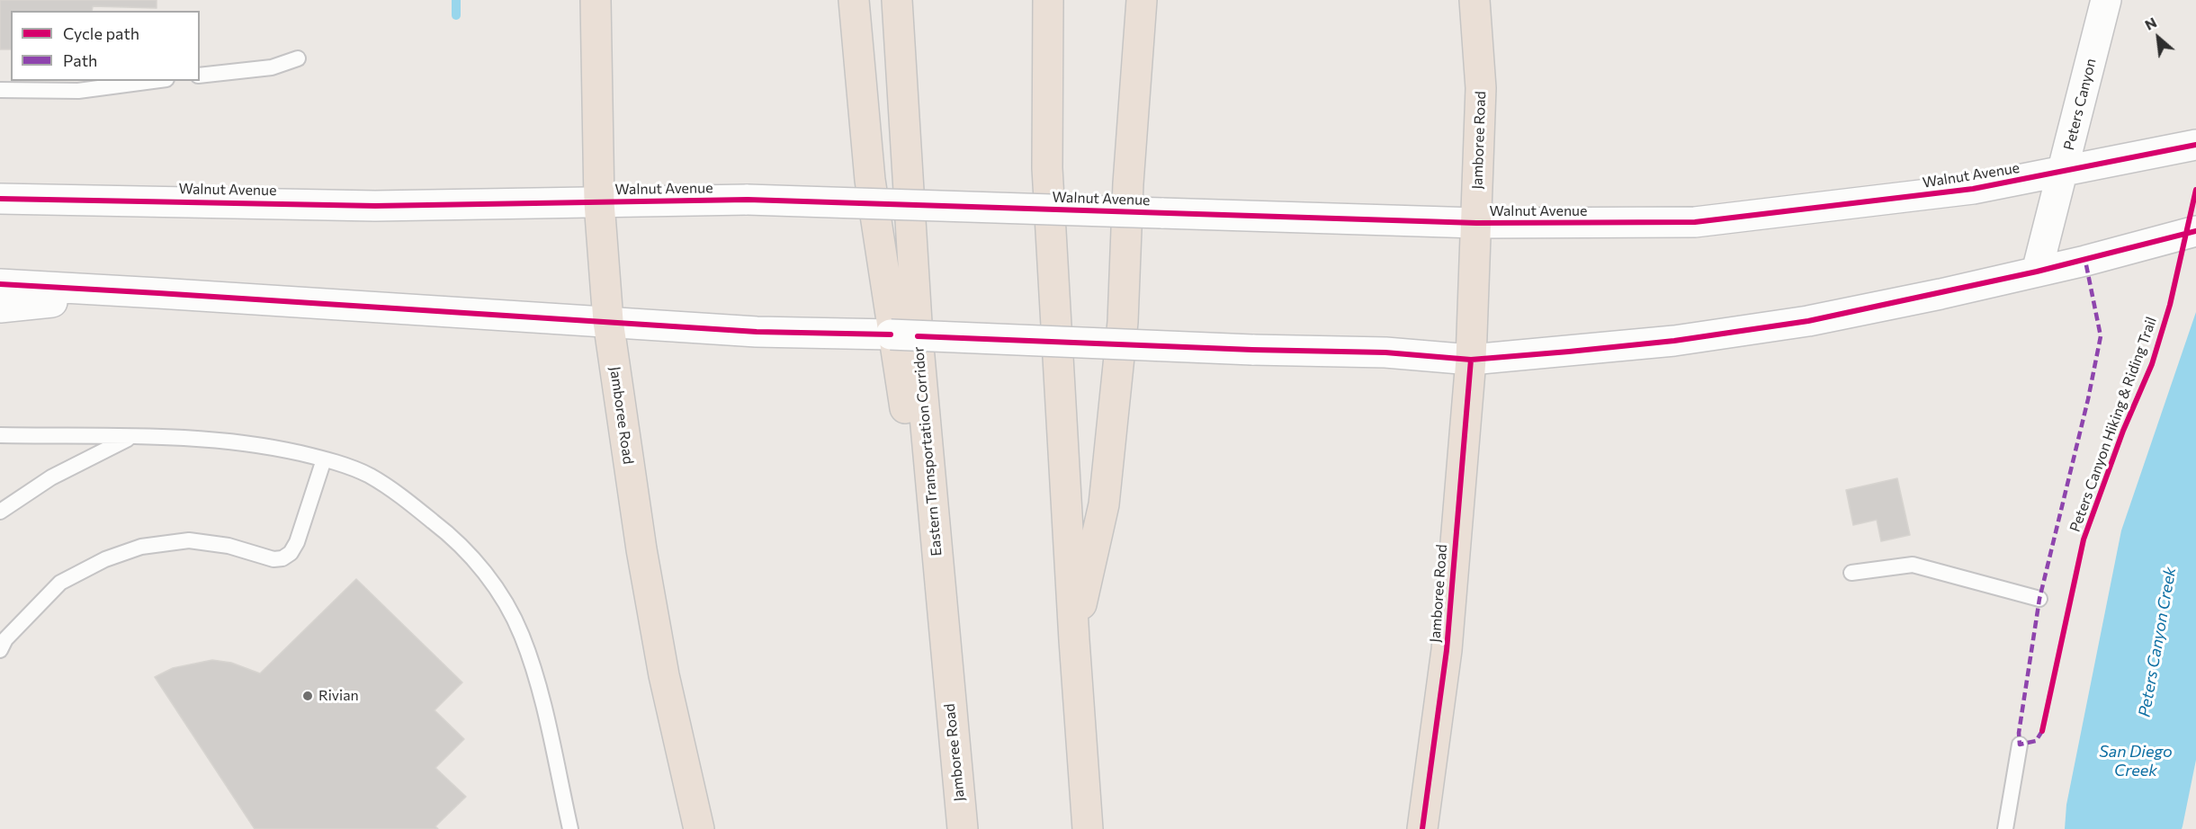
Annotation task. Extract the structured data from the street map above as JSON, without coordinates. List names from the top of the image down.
{
  "streets": {
    "highway": ["Jamboree Road", "Eastern Transportation Corridor"],
    "main road": ["Peters Canyon", "Walnut Avenue"],
    "cycle path": ["Peters Canyon Hiking & Riding Trail"]
  },
  "crossings": [
    ["Peters Canyon", "Walnut Avenue"],
    ["Jamboree Road", "Walnut Avenue"],
    ["Jamboree Road", "Eastern Transportation Corridor"]
  ],
  "water": ["Peters Canyon Creek", "San Diego Creek"],
  "places": ["Rivian"],
  "legend": ["Cycle path", "Path"],
  "north": "top left"
}
